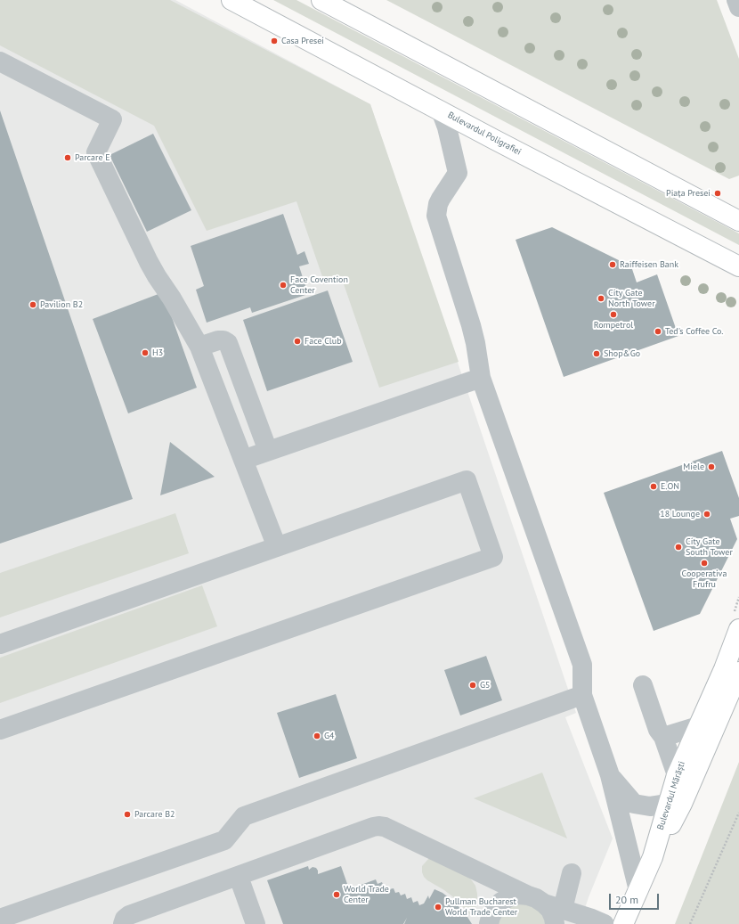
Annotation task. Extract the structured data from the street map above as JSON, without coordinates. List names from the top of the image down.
{
  "streets": {
    "main road": ["Bulevardul Poligrafiei", "Bulevardul Mărăști"]
  },
  "places": [
    "Casa Presei",
    "Parcare E",
    "Piața Presei",
    "Raiffeisen Bank",
    "Face Covention Center",
    "City Gate North Tower",
    "Pavilion B2",
    "Rompetrol",
    "Ted's Coffee Co.",
    "Face Club",
    "H3",
    "Shop&Go",
    "Miele",
    "E.ON",
    "18 Lounge",
    "City Gate South Tower",
    "Cooperativa Frufru",
    "G5",
    "G4",
    "Parcare B2",
    "World Trade Center",
    "Pullman Bucharest World Trade Center"
  ],
  "scale_bar": "20 m"
}
